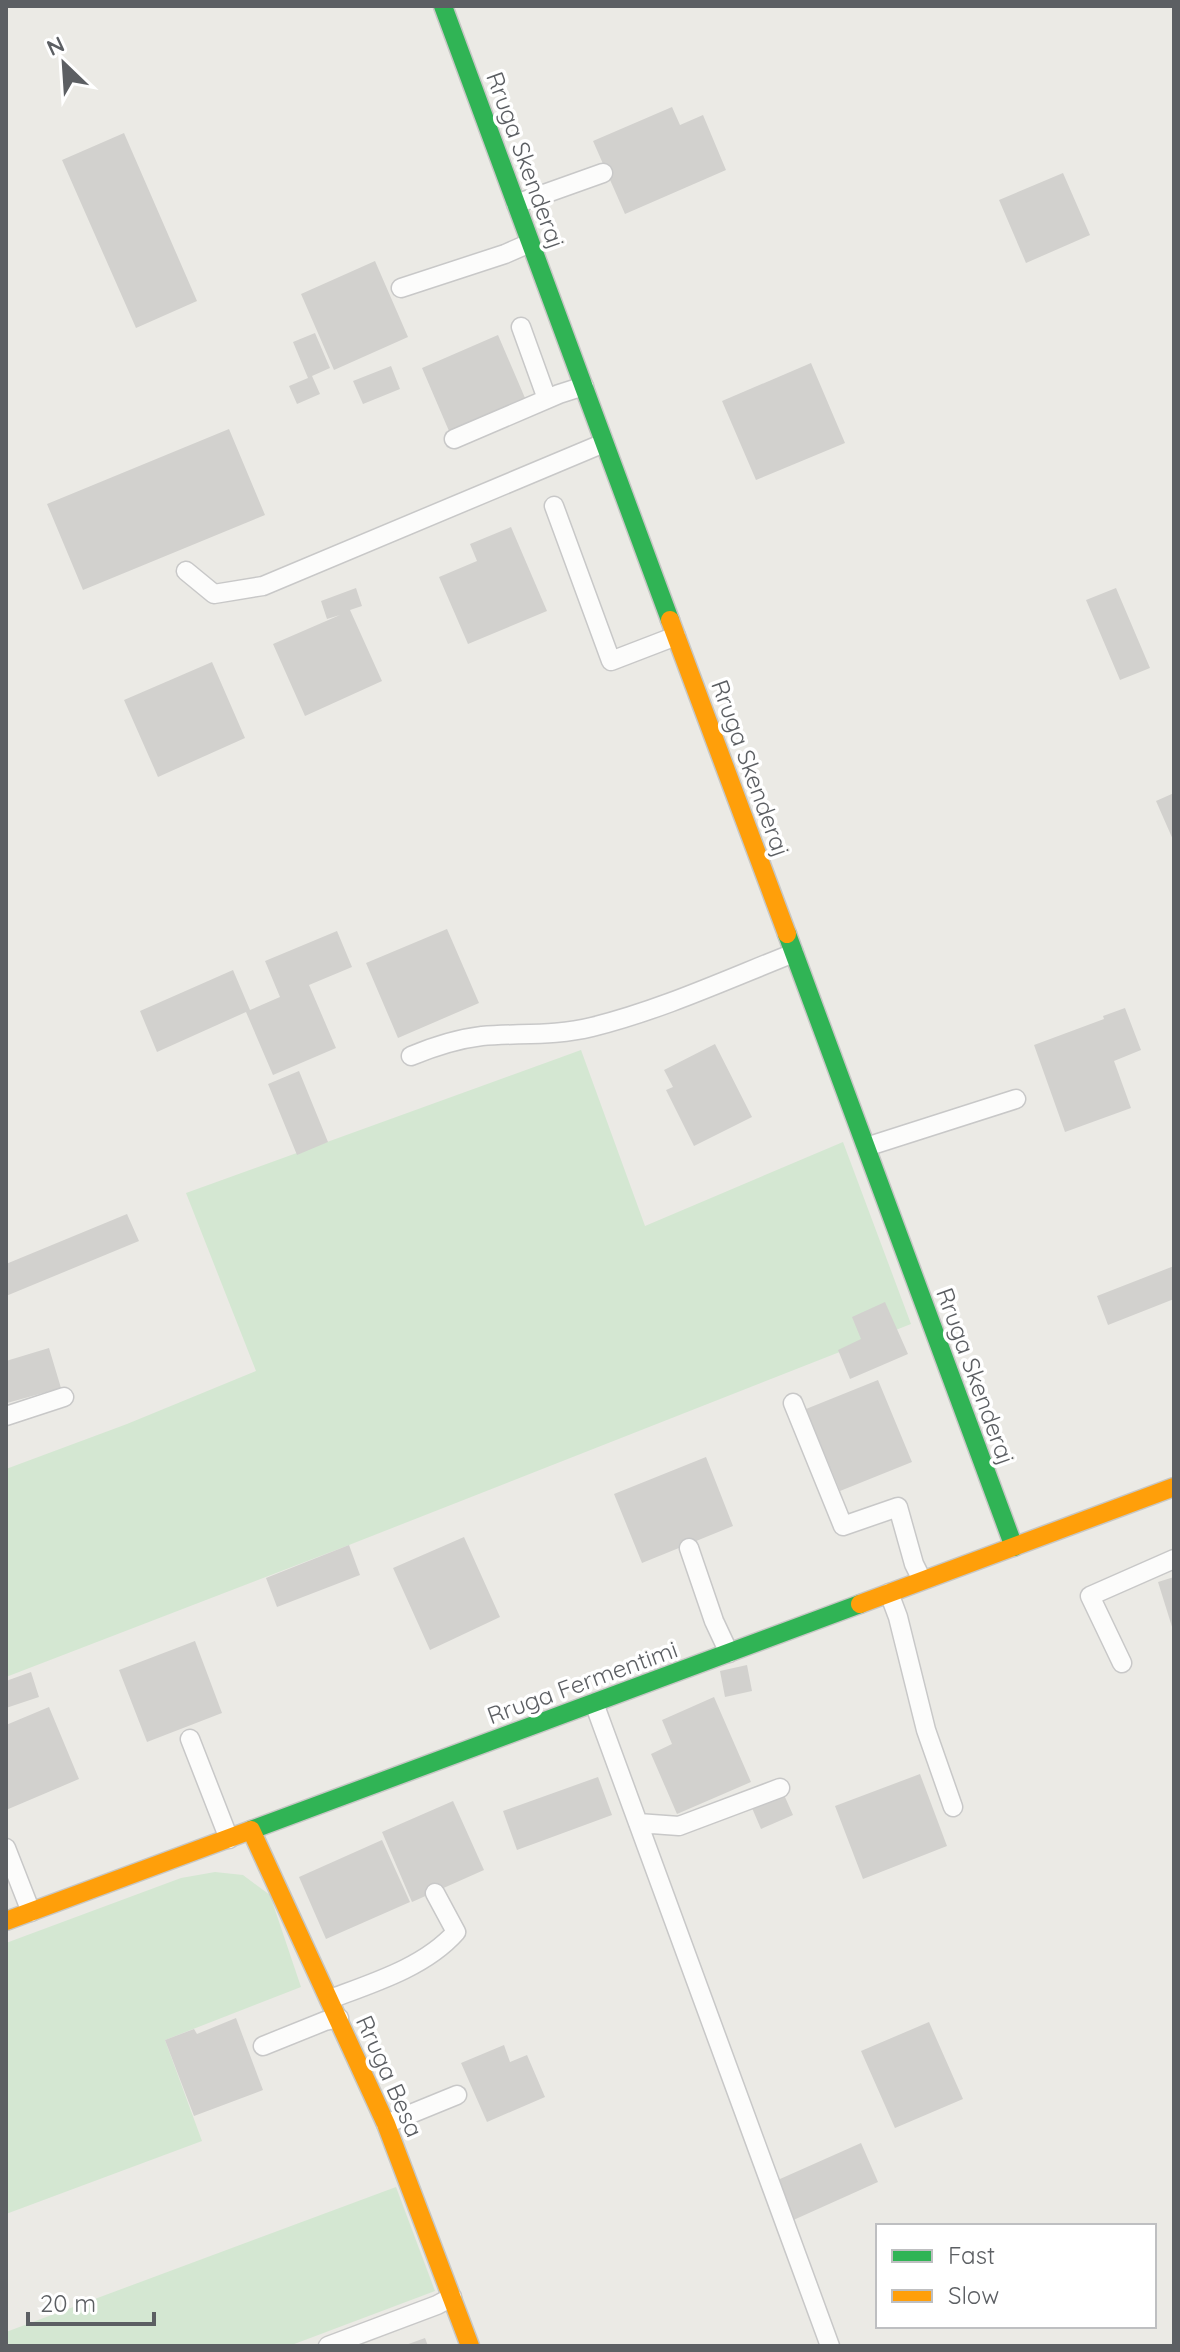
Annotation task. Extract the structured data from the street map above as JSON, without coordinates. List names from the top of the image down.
{
  "streets": {
    "street": ["Rruga Skenderaj", "Rruga Fermentimi", "Rruga Besa"]
  },
  "crossings": [
    ["Rruga Skenderaj", "Rruga Fermentimi"],
    ["Rruga Fermentimi", "Rruga Besa"]
  ],
  "legend": ["Fast", "Slow"],
  "scale_bar": "20 m",
  "north": "top left"
}
